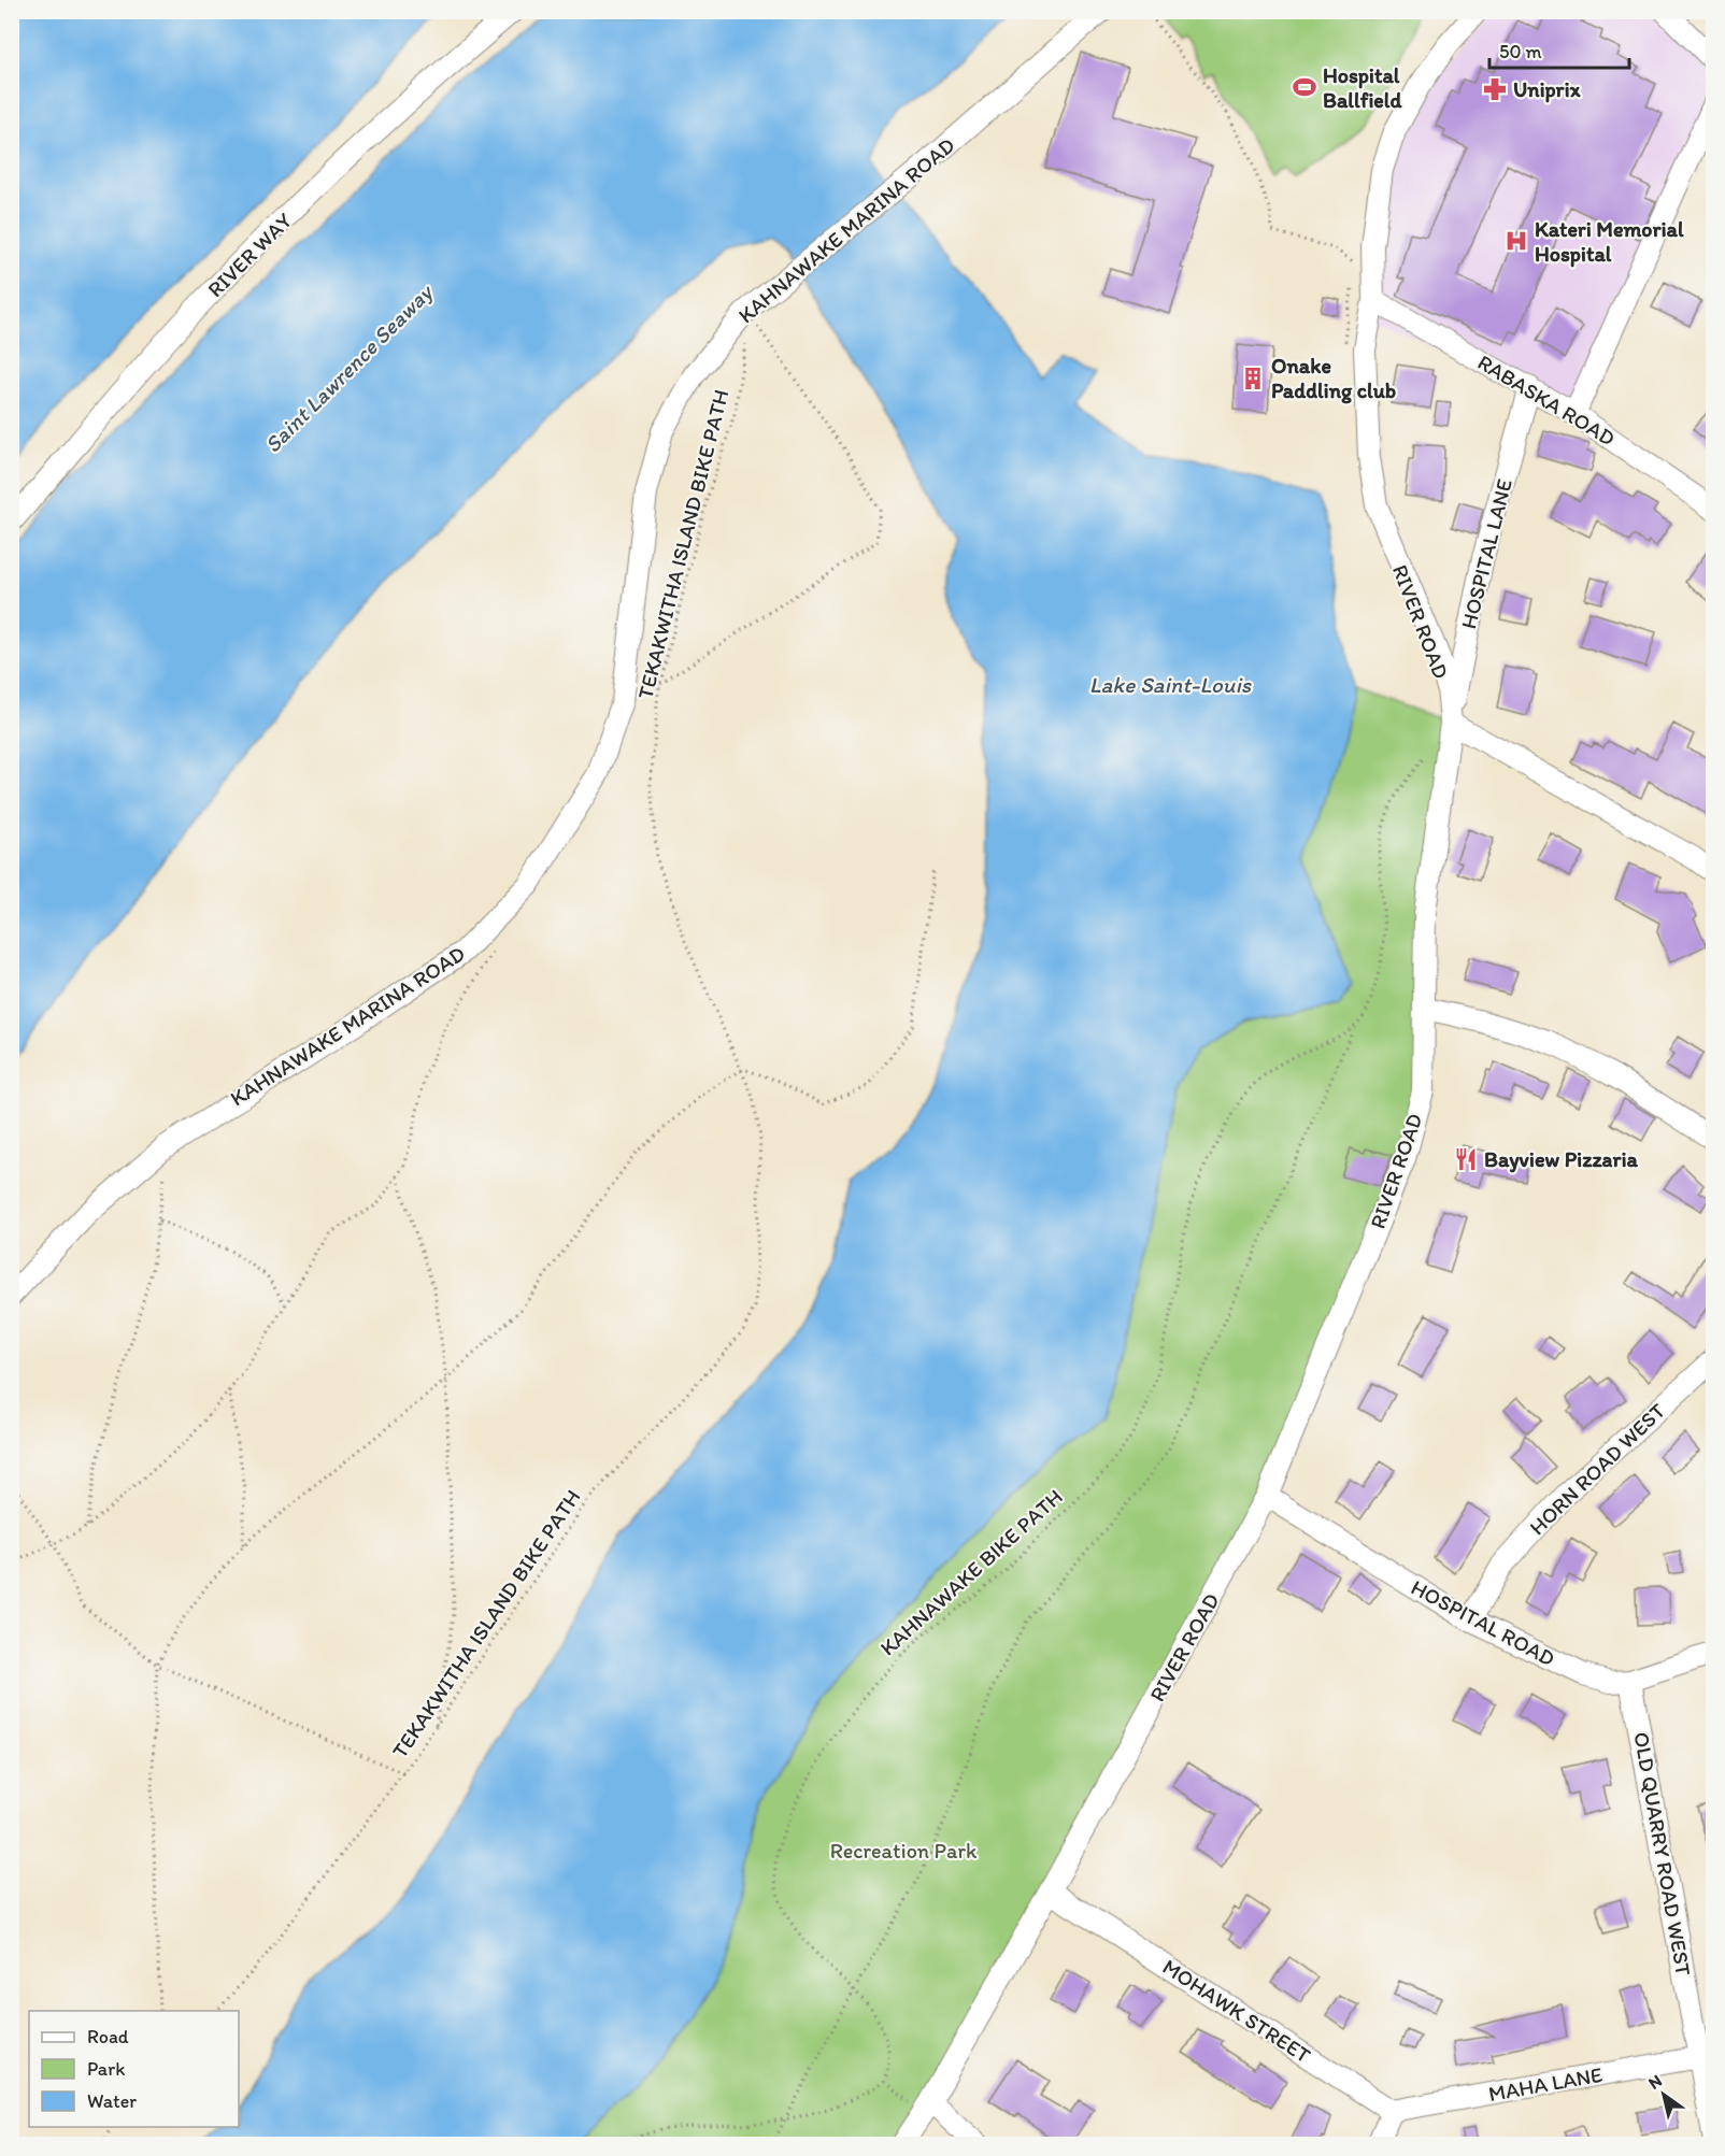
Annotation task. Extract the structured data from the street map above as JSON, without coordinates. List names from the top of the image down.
{
  "streets": {
    "street": [
      "KAHNAWAKE MARINA ROAD",
      "RIVER WAY",
      "RABASKA ROAD",
      "HOSPITAL LANE",
      "RIVER ROAD",
      "HORN ROAD WEST",
      "HOSPITAL ROAD",
      "OLD QUARRY ROAD WEST",
      "MOHAWK STREET",
      "MAHA LANE"
    ],
    "path": ["TEKAKWITHA ISLAND BIKE PATH", "KAHNAWAKE BIKE PATH"]
  },
  "crossings": [
    ["KAHNAWAKE MARINA ROAD", "TEKAKWITHA ISLAND BIKE PATH"],
    ["RABASKA ROAD", "HOSPITAL LANE"],
    ["RABASKA ROAD", "RIVER ROAD"],
    ["HOSPITAL LANE", "RIVER ROAD"],
    ["RIVER ROAD", "HOSPITAL ROAD"],
    ["RIVER ROAD", "MOHAWK STREET"],
    ["HORN ROAD WEST", "HOSPITAL ROAD"],
    ["HOSPITAL ROAD", "OLD QUARRY ROAD WEST"],
    ["OLD QUARRY ROAD WEST", "MAHA LANE"],
    ["MOHAWK STREET", "MAHA LANE"]
  ],
  "water": ["Saint Lawrence Seaway", "Lake Saint-Louis"],
  "parks": ["Recreation Park"],
  "places": {
    "sports": ["Hospital Ballfield"],
    "pharmacy": ["Uniprix"],
    "hospital": ["Kateri Memorial Hospital"],
    "building": ["Onake Paddling club"],
    "restaurant": ["Bayview Pizzaria"]
  },
  "legend": ["Road", "Park", "Water"],
  "scale_bar": "50 m",
  "north": "top left"
}
